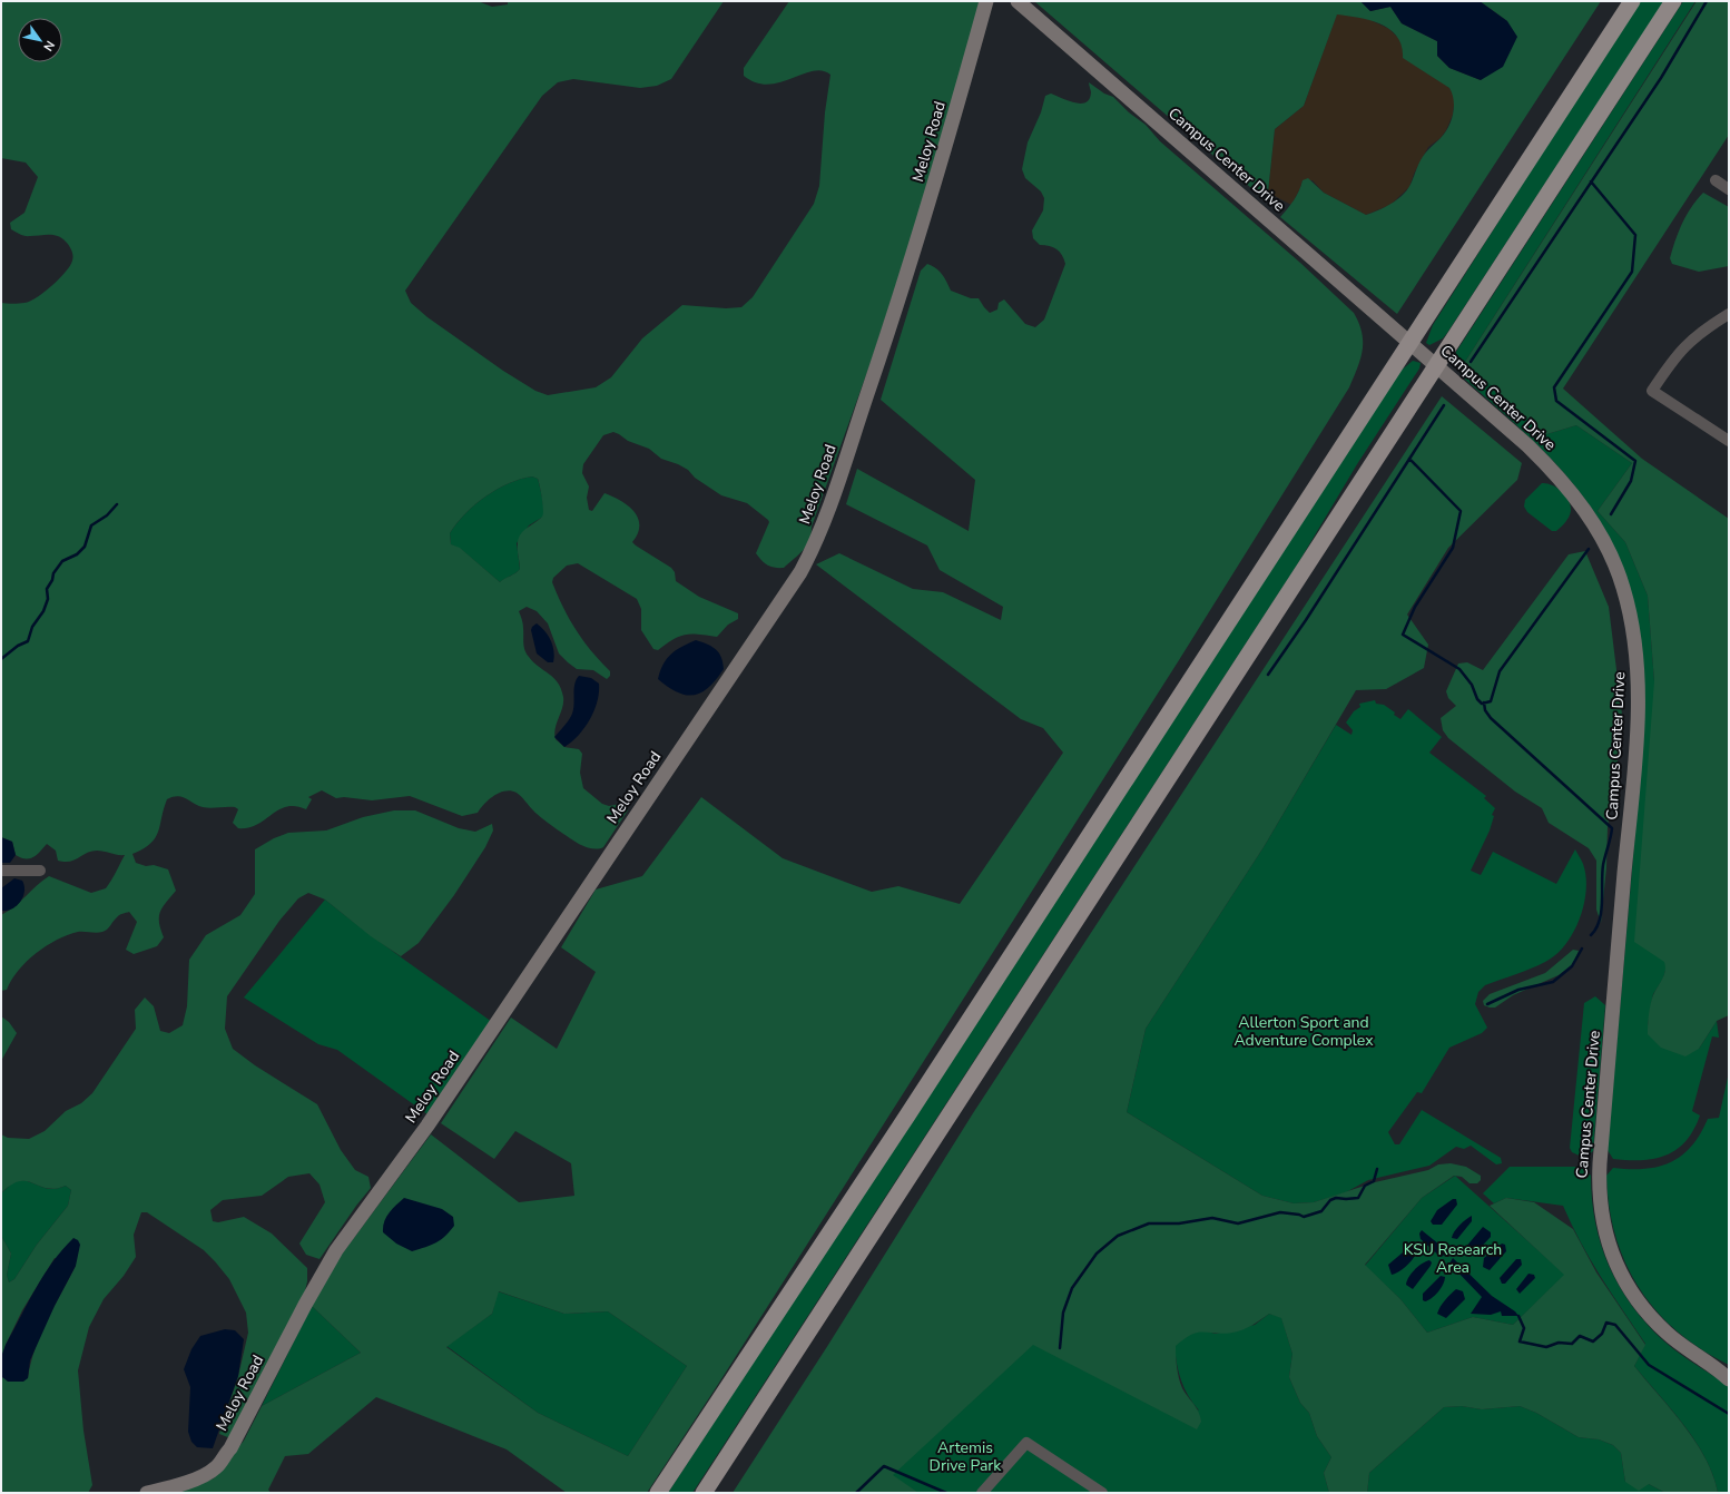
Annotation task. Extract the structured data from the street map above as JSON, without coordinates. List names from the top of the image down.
{
  "streets": {
    "street": ["Meloy Road", "Campus Center Drive"]
  },
  "parks": ["Allerton Sport and Adventure Complex", "KSU Research Area", "Artemis Drive Park"],
  "north": "bottom right"
}
